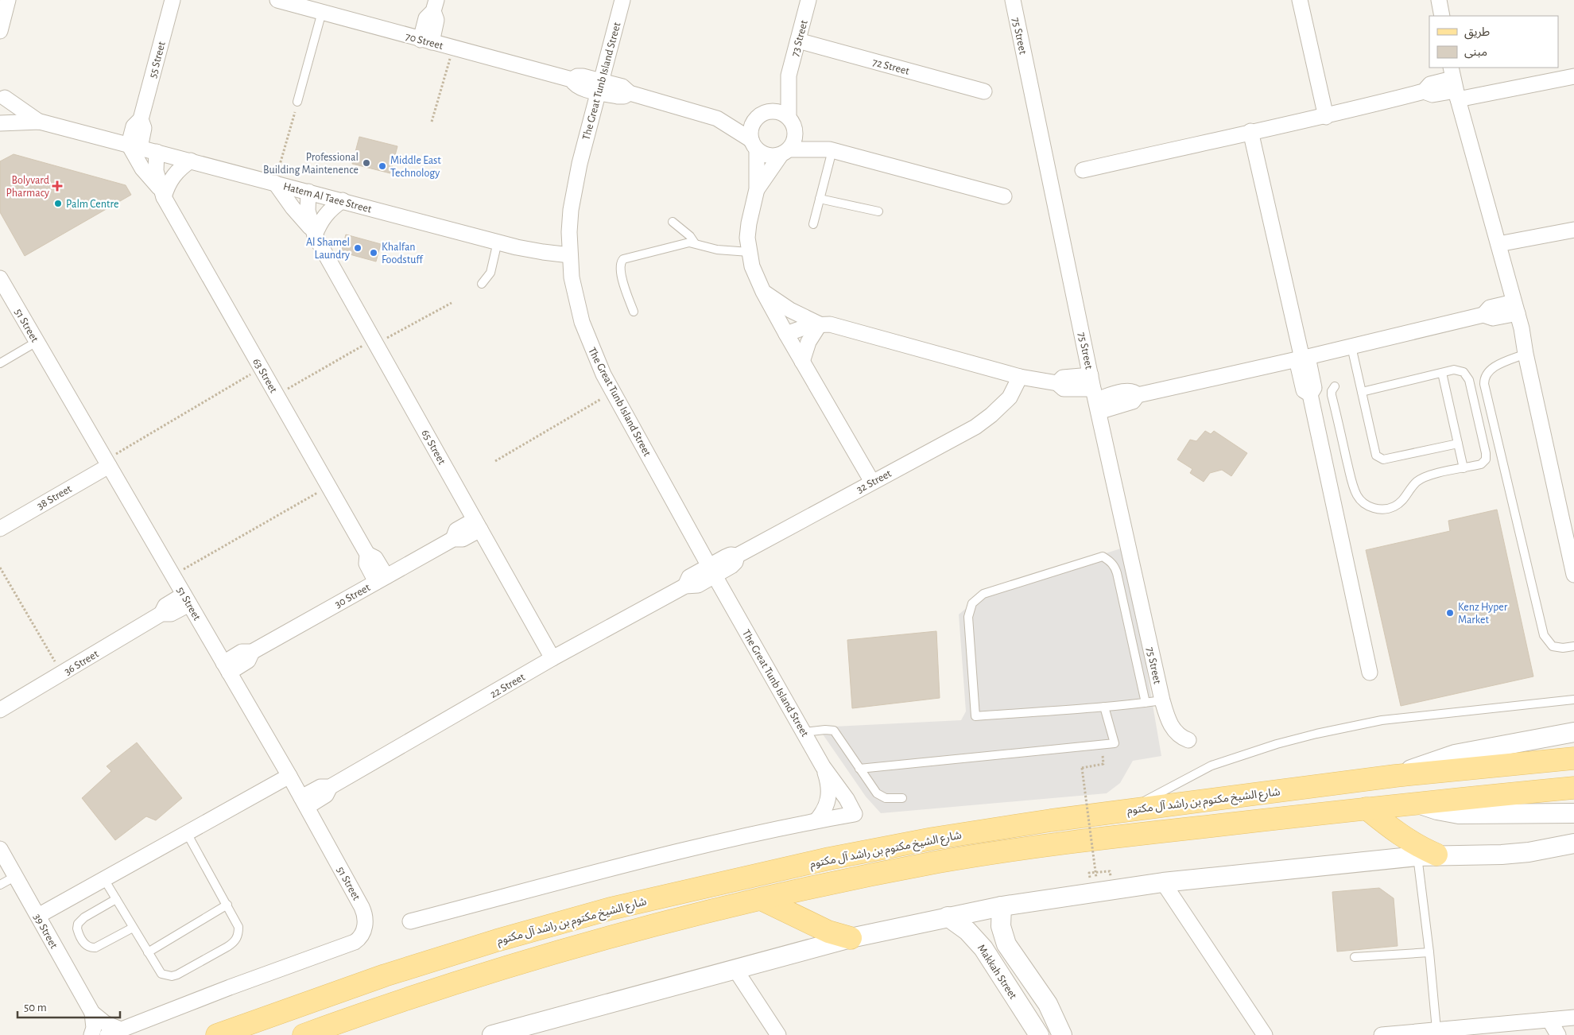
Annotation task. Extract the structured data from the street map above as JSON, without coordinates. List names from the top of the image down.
{
  "streets": {
    "main road": ["شارع الشيخ مكتوم بن راشد آل مكتوم"],
    "street": [
      "75 Street",
      "73 Street",
      "70 Street",
      "55 Street",
      "72 Street",
      "The Great Tunb Island Street",
      "Hatem Al Taee Street",
      "51 Street",
      "63 Street",
      "65 Street",
      "32 Street",
      "38 Street",
      "30 Street",
      "36 Street",
      "22 Street",
      "39 Street",
      "Makkah Street"
    ]
  },
  "crossings": [
    ["73 Street", "70 Street"],
    ["73 Street", "72 Street"],
    ["70 Street", "The Great Tunb Island Street"],
    ["55 Street", "Hatem Al Taee Street"],
    ["55 Street", "63 Street"],
    ["The Great Tunb Island Street", "Hatem Al Taee Street"],
    ["The Great Tunb Island Street", "32 Street"],
    ["The Great Tunb Island Street", "22 Street"],
    ["Hatem Al Taee Street", "63 Street"],
    ["Hatem Al Taee Street", "65 Street"],
    ["51 Street", "38 Street"],
    ["51 Street", "30 Street"],
    ["51 Street", "36 Street"],
    ["51 Street", "22 Street"],
    ["51 Street", "39 Street"],
    ["63 Street", "30 Street"],
    ["65 Street", "30 Street"],
    ["65 Street", "22 Street"],
    ["32 Street", "22 Street"]
  ],
  "places": {
    "other": [
      "Professional Building Maintenence",
      "Middle East Technology",
      "Palm Centre",
      "Al Shamel Laundry",
      "Khalfan Foodstuff",
      "Kenz Hyper Market"
    ],
    "health": ["Bolyvard Pharmacy"]
  },
  "legend": ["طريق", "مبنى"],
  "scale_bar": "50 m"
}
